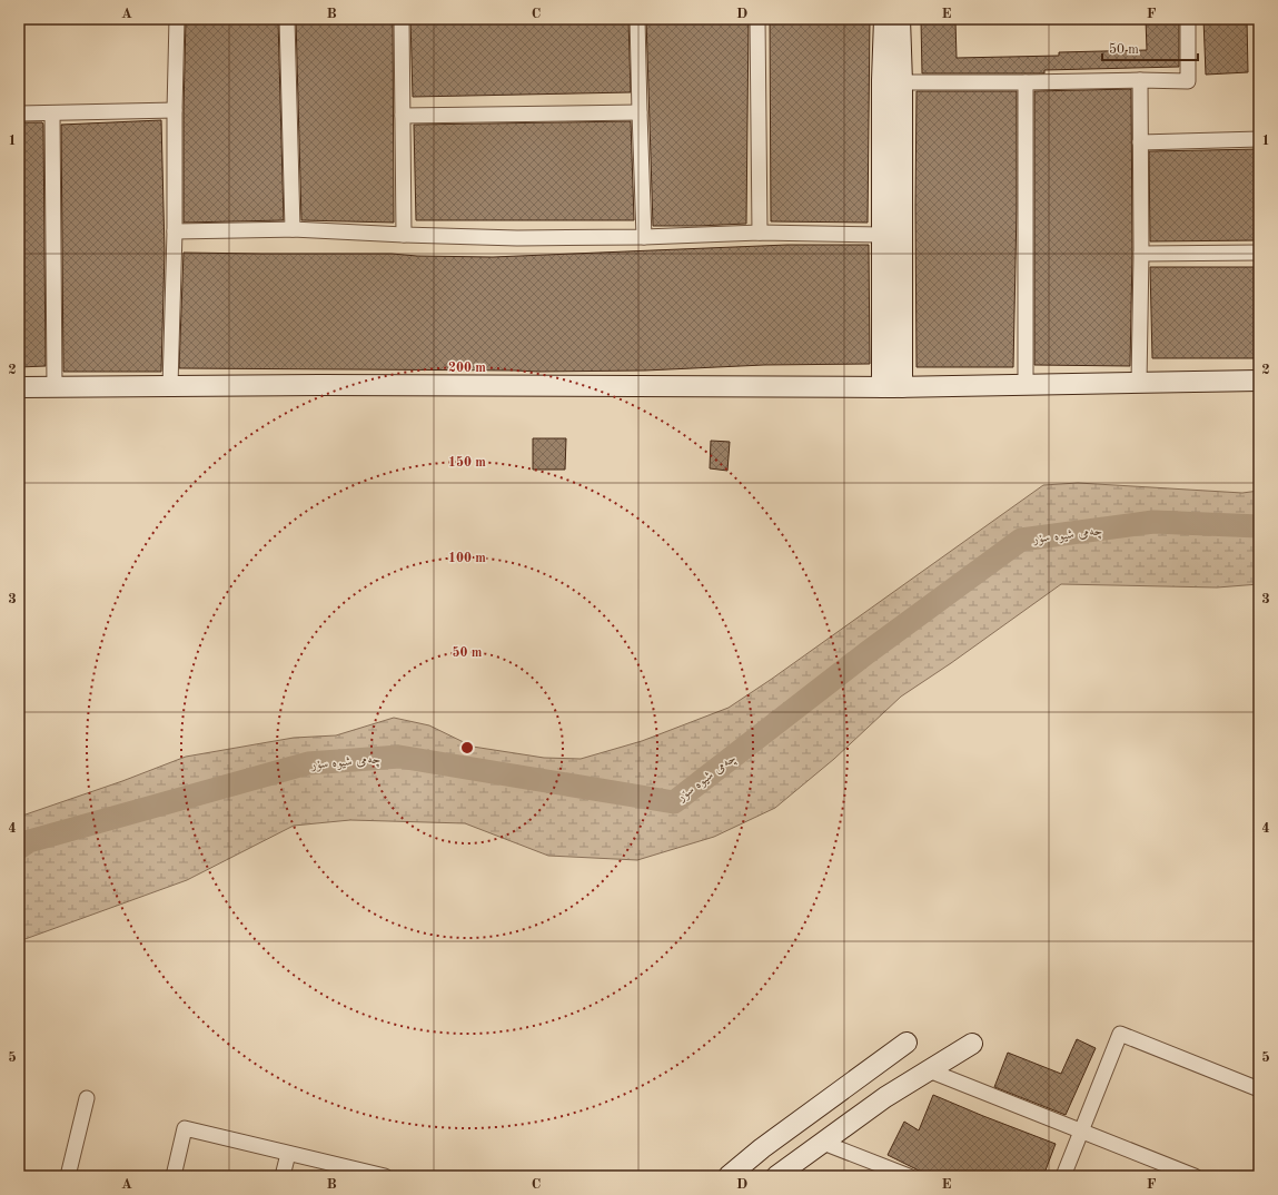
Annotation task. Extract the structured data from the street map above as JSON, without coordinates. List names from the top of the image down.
{
  "water": ["چەمی شیوە سۆر"],
  "scale_bar": "50 m",
  "grid": {
    "columns": [
      "A",
      "B",
      "C",
      "D",
      "E",
      "F"
    ],
    "rows": [
      "1",
      "2",
      "3",
      "4",
      "5"
    ]
  },
  "rings": [
    "200 m",
    "150 m",
    "100 m",
    "50 m"
  ]
}
